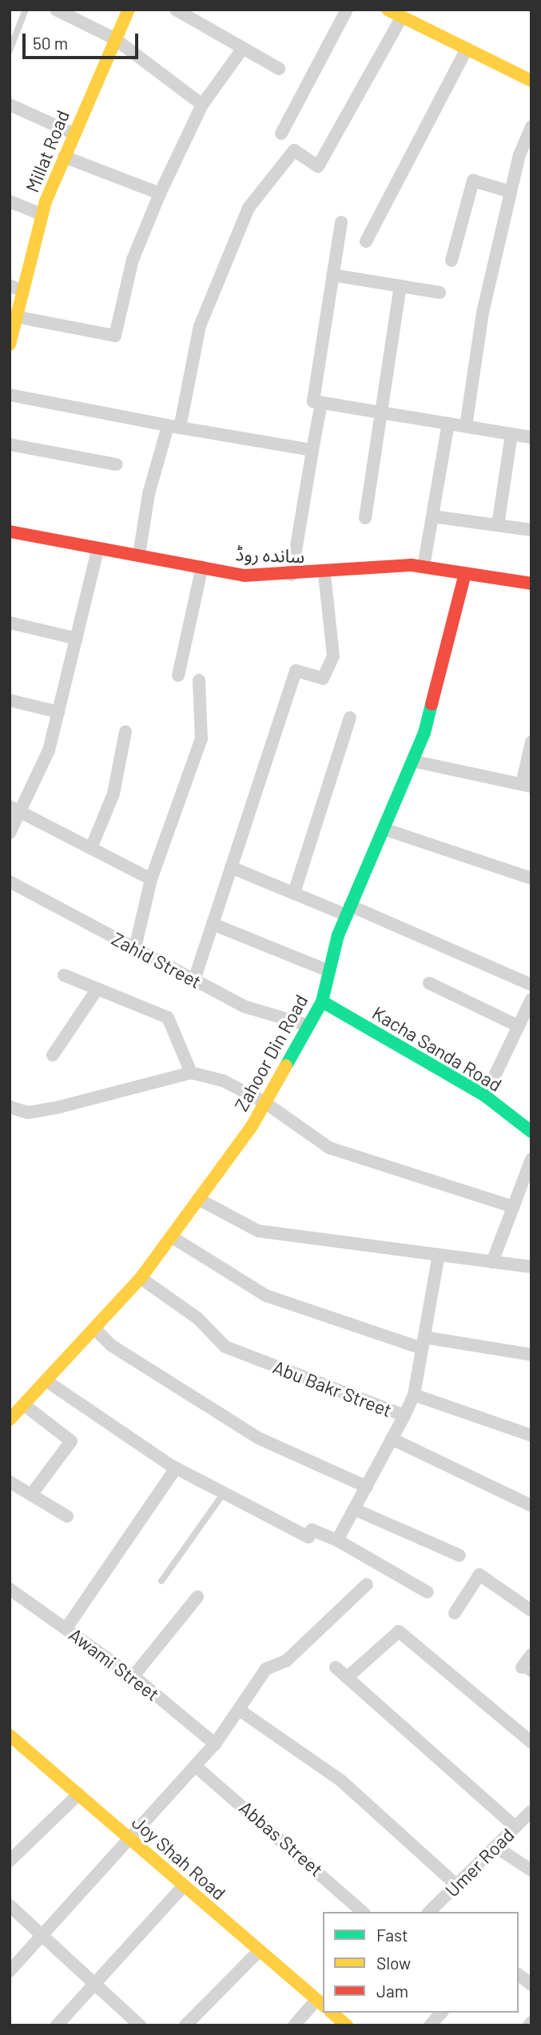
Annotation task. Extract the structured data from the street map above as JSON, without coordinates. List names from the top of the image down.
{
  "streets": {
    "street": [
      "Millat Road",
      "ساندہ روڈ",
      "Zahid Street",
      "Kacha Sanda Road",
      "Zahoor Din Road",
      "Abu Bakr Street",
      "Awami Street",
      "Abbas Street",
      "Joy Shah Road",
      "Umer Road"
    ]
  },
  "crossings": [
    ["ساندہ روڈ", "Zahoor Din Road"],
    ["Zahid Street", "Zahoor Din Road"],
    ["Kacha Sanda Road", "Zahoor Din Road"],
    ["Zahoor Din Road", "Abu Bakr Street"]
  ],
  "legend": ["Fast", "Slow", "Jam"],
  "scale_bar": "50 m"
}
